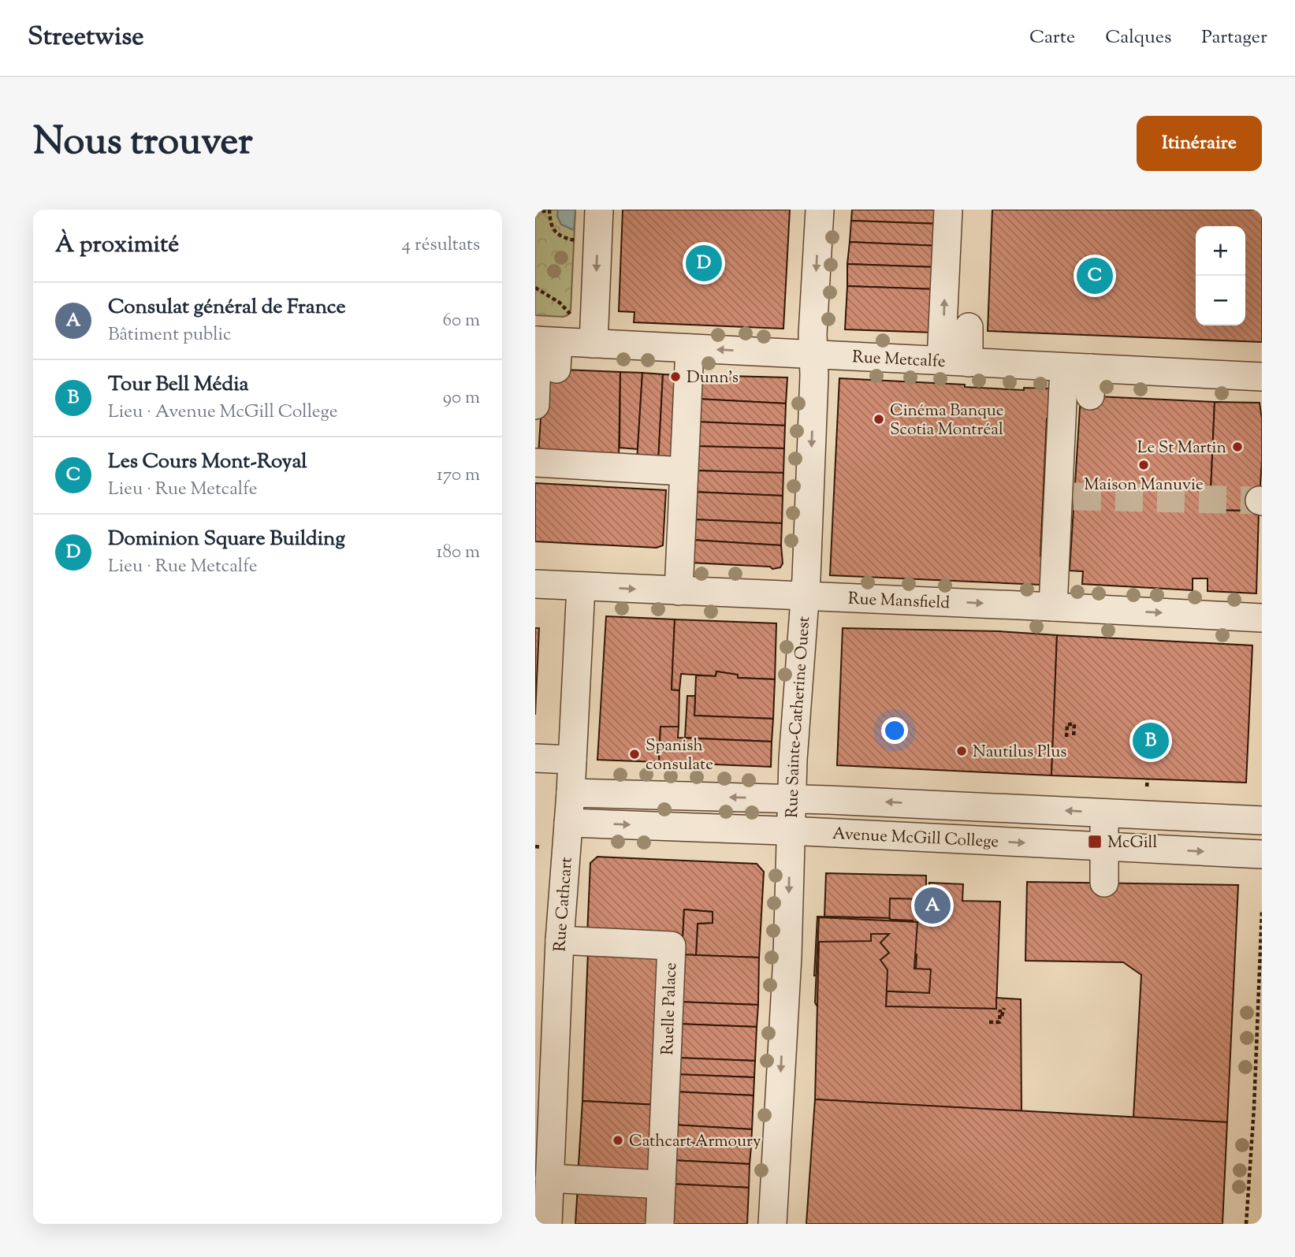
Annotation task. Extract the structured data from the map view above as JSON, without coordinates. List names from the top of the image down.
{
  "streets": {
    "street": [
      "Rue Metcalfe",
      "Rue Mansfield",
      "Rue Sainte-Catherine Ouest",
      "Avenue McGill College",
      "Rue Cathcart",
      "Ruelle Palace"
    ]
  },
  "crossings": [
    ["Rue Metcalfe", "Rue Sainte-Catherine Ouest"],
    ["Rue Mansfield", "Rue Sainte-Catherine Ouest"],
    ["Rue Mansfield", "Rue Cathcart"],
    ["Rue Sainte-Catherine Ouest", "Avenue McGill College"],
    ["Avenue McGill College", "Rue Cathcart"],
    ["Rue Cathcart", "Ruelle Palace"]
  ],
  "one_way": ["Rue Mansfield"],
  "places": {
    "other": [
      "Dunn's",
      "Cinéma Banque Scotia Montréal",
      "Le St Martin",
      "Maison Manuvie",
      "Nautilus Plus",
      "Spanish consulate",
      "Cathcart Armoury"
    ],
    "transit": ["McGill"]
  },
  "page": {
    "header": "Streetwise",
    "nav": ["Carte", "Calques", "Partager"],
    "title": "Nous trouver",
    "buttons": "Itinéraire",
    "heading": ["À proximité", "4 résultats"],
    "map_buttons": ["+", "−"],
    "pins": [
      "D",
      "C",
      "B",
      "A"
    ],
    "list": [
      {
        "mark": "A",
        "name": "Consulat général de France",
        "note": "Bâtiment public",
        "value": "60 m"
      },
      {
        "mark": "B",
        "name": "Tour Bell Média",
        "note": "Lieu · Avenue McGill College",
        "value": "90 m"
      },
      {
        "mark": "C",
        "name": "Les Cours Mont-Royal",
        "note": "Lieu · Rue Metcalfe",
        "value": "170 m"
      },
      {
        "mark": "D",
        "name": "Dominion Square Building",
        "note": "Lieu · Rue Metcalfe",
        "value": "180 m"
      }
    ]
  }
}
